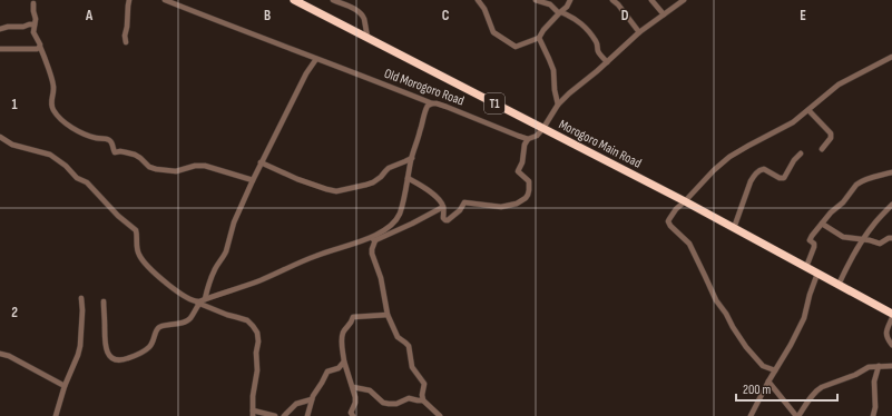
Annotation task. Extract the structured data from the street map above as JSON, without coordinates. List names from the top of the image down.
{
  "streets": {
    "highway": ["T1", "Morogoro Main Road"],
    "street": ["Old Morogoro Road"]
  },
  "scale_bar": "200 m",
  "grid": {
    "columns": [
      "A",
      "B",
      "C",
      "D",
      "E"
    ],
    "rows": ["1", "2"]
  }
}
